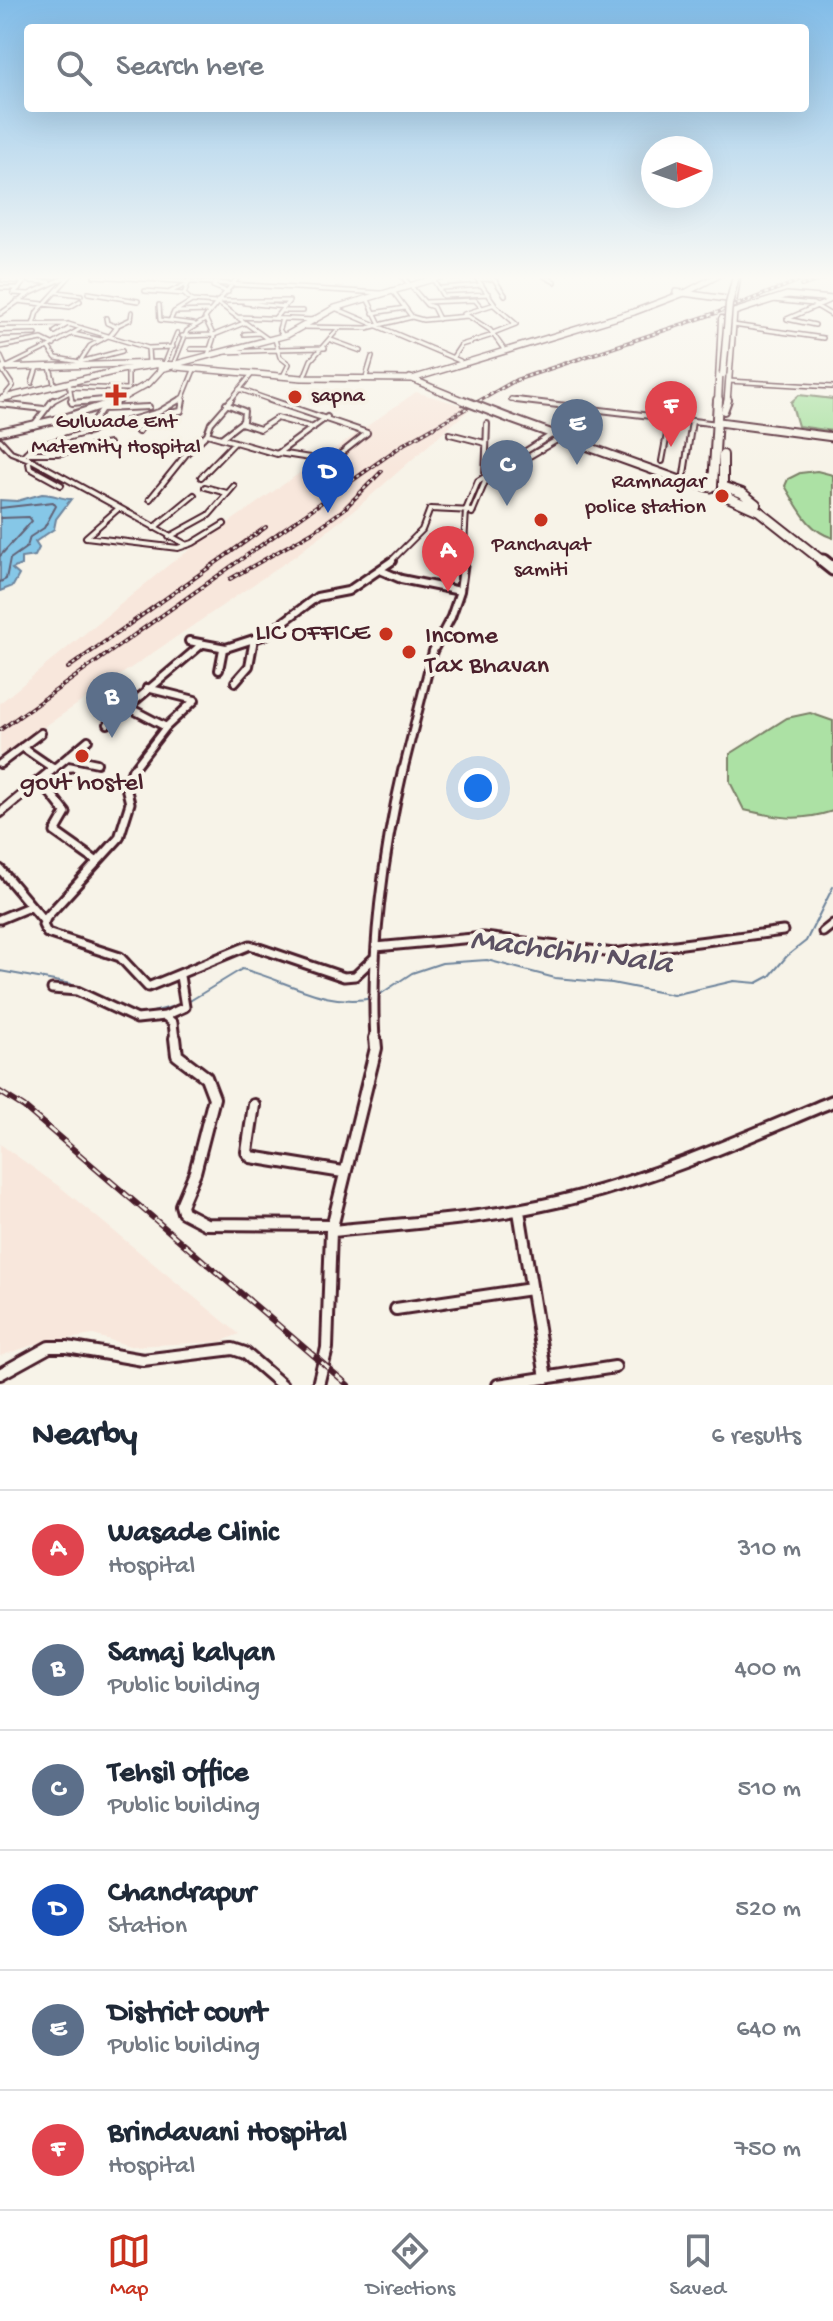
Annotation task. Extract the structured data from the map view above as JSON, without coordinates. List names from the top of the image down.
{
  "water": ["Machchhi Nala"],
  "places": {
    "health": ["Gulwade Ent Maternity Hospital"],
    "other": [
      "sapna",
      "Ramnagar police station",
      "Panchayat samiti",
      "LIC OFFICE",
      "Income Tax Bhavan",
      "govt hostel"
    ]
  },
  "north": "right",
  "page": {
    "search": "Search here",
    "pins": [
      "F",
      "E",
      "C",
      "D",
      "A",
      "B"
    ],
    "heading": ["Nearby", "6 results"],
    "list": [
      {
        "mark": "A",
        "name": "Wasade Clinic",
        "note": "Hospital",
        "value": "310 m"
      },
      {
        "mark": "B",
        "name": "Samaj kalyan",
        "note": "Public building",
        "value": "400 m"
      },
      {
        "mark": "C",
        "name": "Tehsil office",
        "note": "Public building",
        "value": "510 m"
      },
      {
        "mark": "D",
        "name": "Chandrapur",
        "note": "Station",
        "value": "520 m"
      },
      {
        "mark": "E",
        "name": "District court",
        "note": "Public building",
        "value": "640 m"
      },
      {
        "mark": "F",
        "name": "Brindavani Hospital",
        "note": "Hospital",
        "value": "750 m"
      }
    ],
    "nav": ["Map", "Directions", "Saved"]
  }
}
